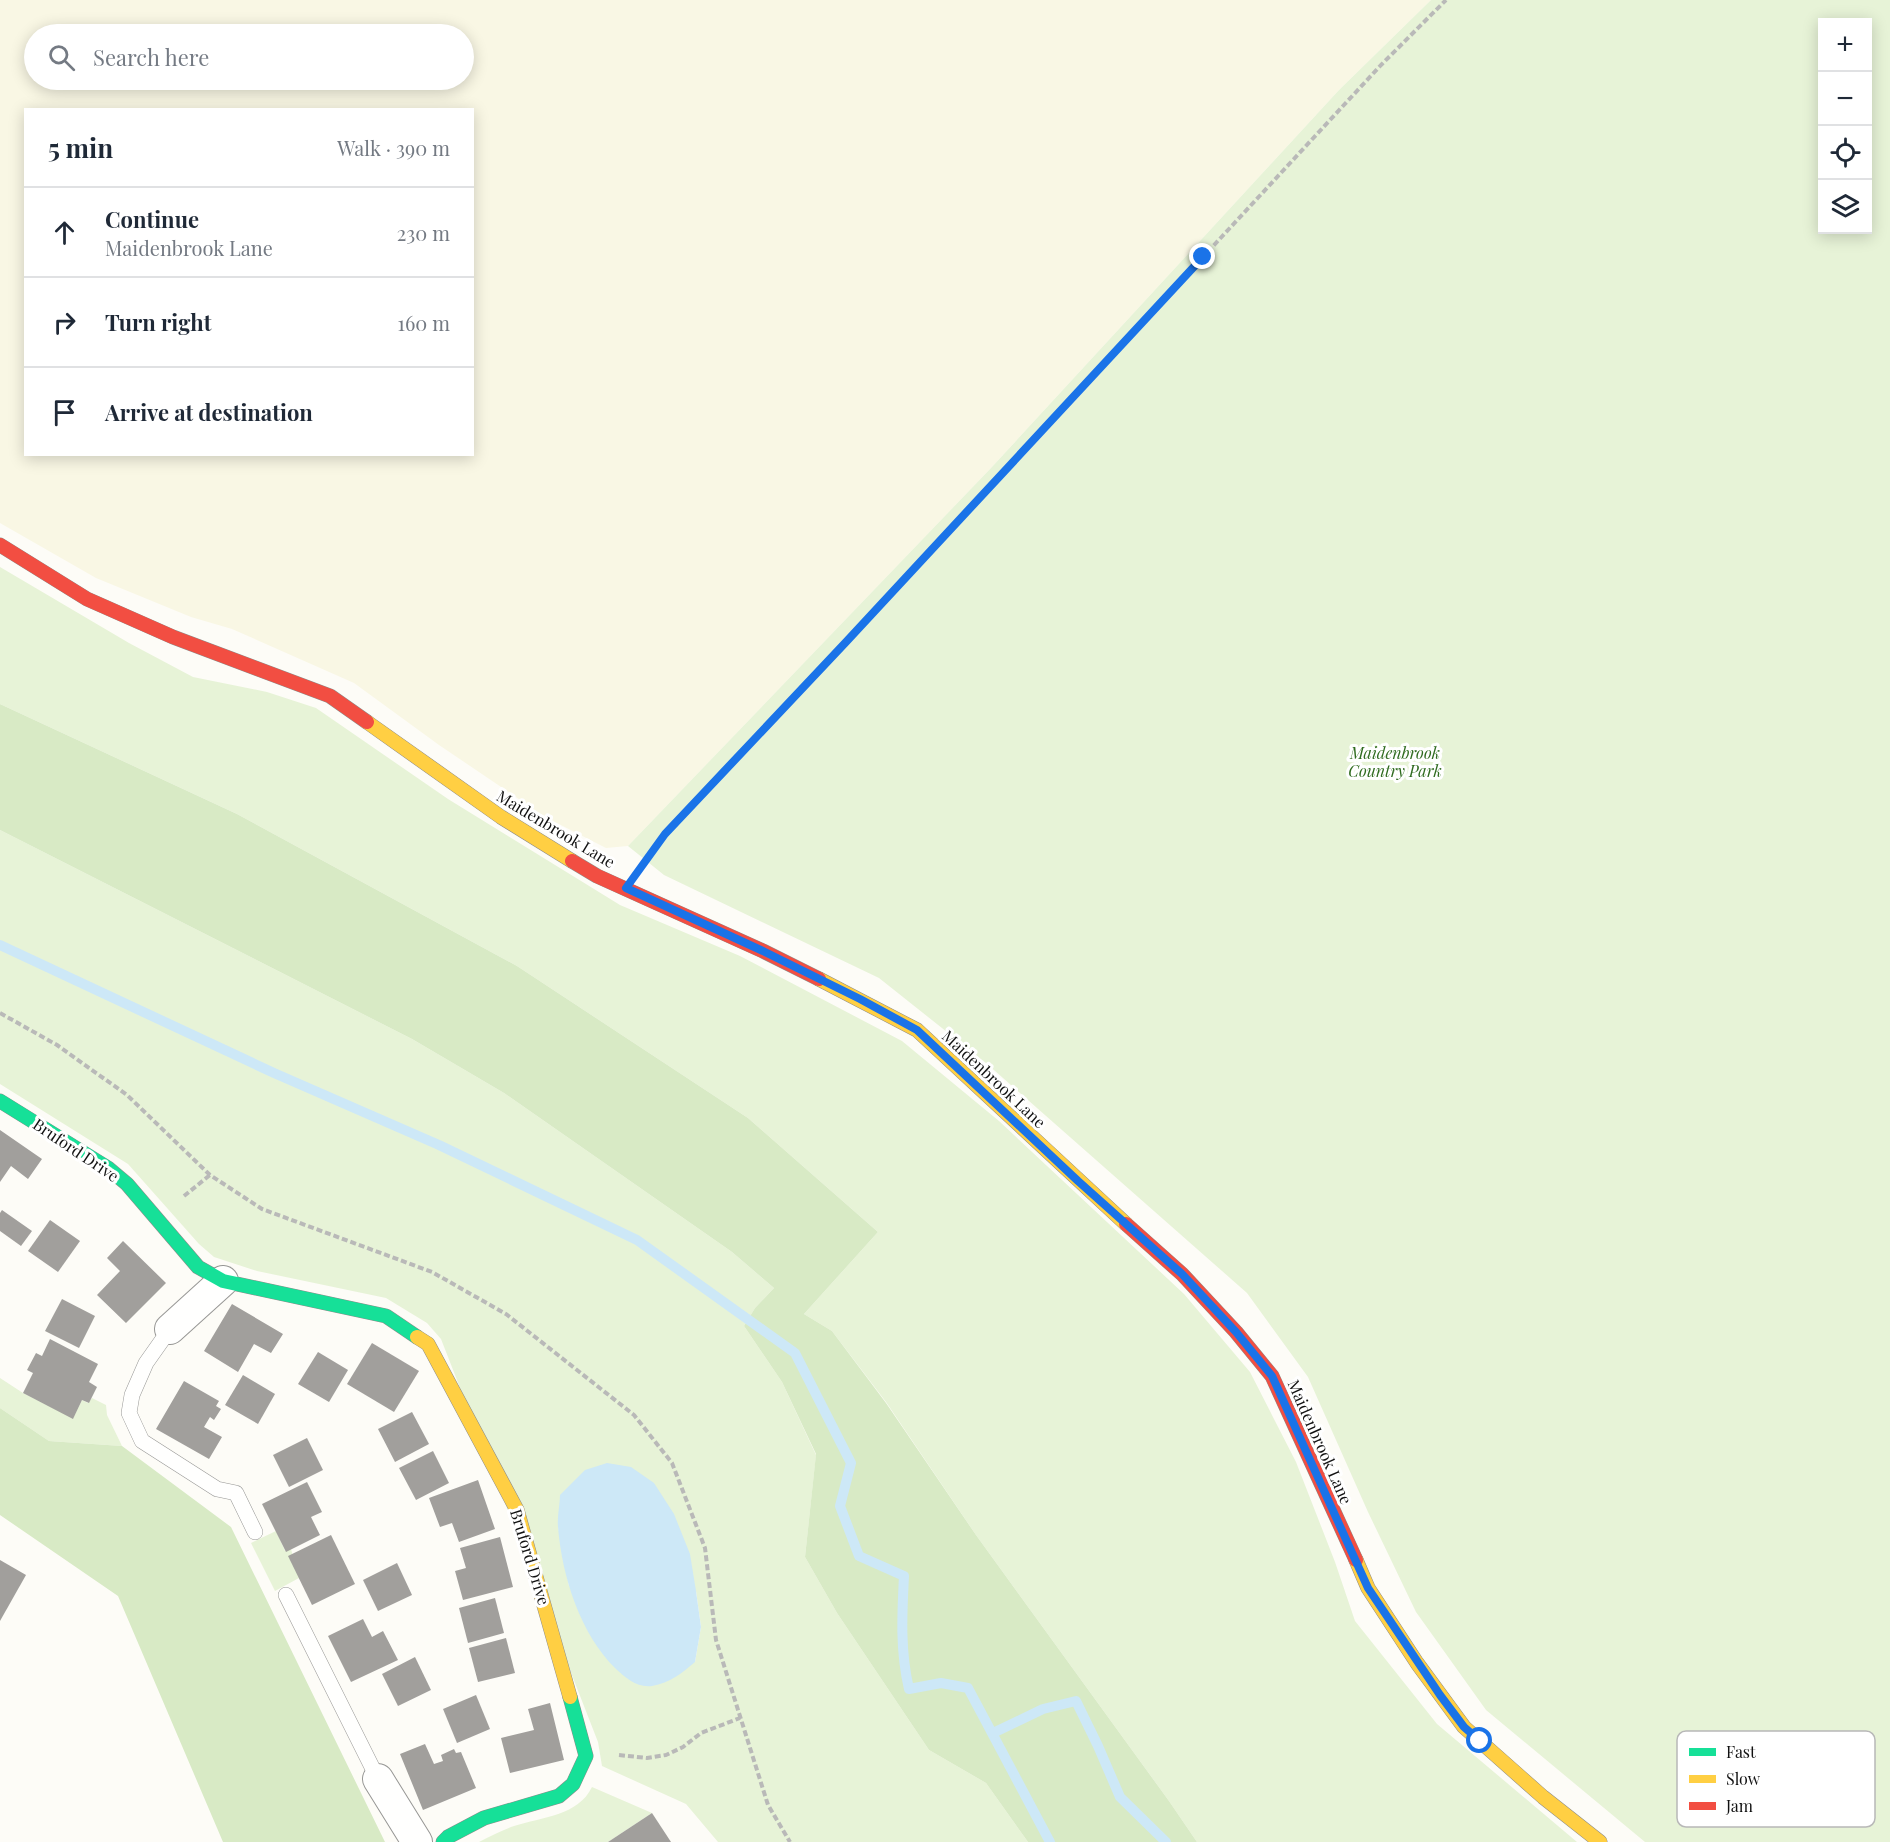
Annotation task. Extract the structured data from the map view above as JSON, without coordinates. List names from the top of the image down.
{
  "streets": {
    "street": ["Maidenbrook Lane", "Bruford Drive"]
  },
  "parks": ["Maidenbrook Country Park"],
  "legend": ["Fast", "Slow", "Jam"],
  "page": {
    "map_buttons": ["+", "−"],
    "search": "Search here",
    "heading": ["5 min", "Walk · 390 m"],
    "list": [
      ["Continue", "Maidenbrook Lane", "230 m"],
      ["Turn right", "160 m"],
      "Arrive at destination"
    ]
  }
}
